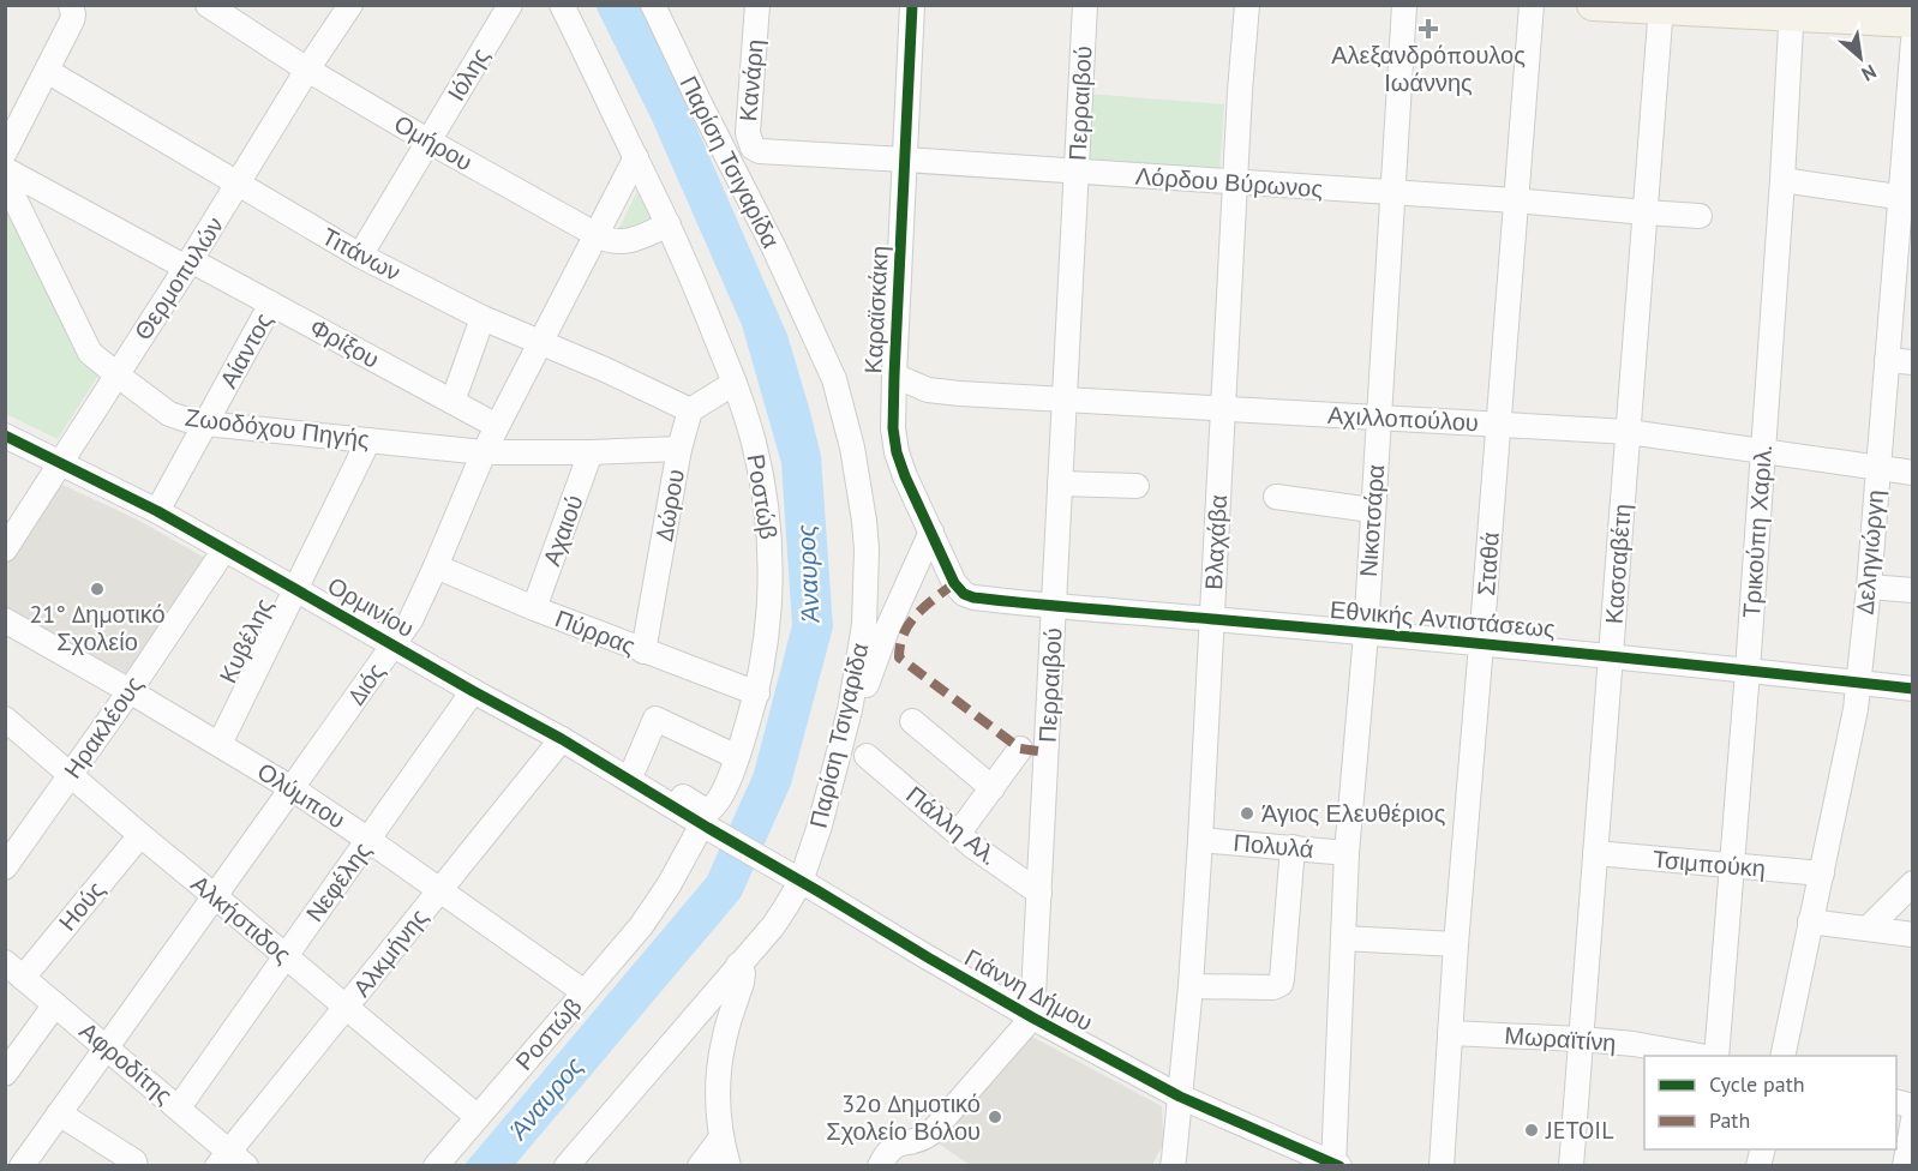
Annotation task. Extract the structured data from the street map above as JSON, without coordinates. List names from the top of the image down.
{
  "streets": {
    "street": [
      "Ιόλης",
      "Κανάρη",
      "Περραιβού",
      "Ομήρου",
      "Παρίση Τσιγαρίδα",
      "Λόρδου Βύρωνος",
      "Τιτάνων",
      "Θερμοπυλών",
      "Καραϊσκάκη",
      "Φρίξου",
      "Αίαντος",
      "Αχιλλοπούλου",
      "Ζωοδόχου Πηγής",
      "Ροστώβ",
      "Δώρου",
      "Νικοτσάρα",
      "Αχαιού",
      "Τρικούπη Χαριλ.",
      "Βλαχάβα",
      "Δεληγιώργη",
      "Σταθά",
      "Κασσαβέτη",
      "Ορμινίου",
      "Εθνικής Αντιστάσεως",
      "Πύρρας",
      "Κυβέλης",
      "Διός",
      "Ηρακλέους",
      "Ολύμπου",
      "Πάλλη Αλ.",
      "Πολυλά",
      "Τσιμπούκη",
      "Νεφέλης",
      "Ηούς",
      "Αλκήστιδος",
      "Αλκμήνης",
      "Γιάννη Δήμου",
      "Μωραϊτίνη",
      "Αφροδίτης"
    ]
  },
  "crossings": [
    ["Ιόλης", "Ομήρου"],
    ["Ιόλης", "Τιτάνων"],
    ["Κανάρη", "Λόρδου Βύρωνος"],
    ["Περραιβού", "Λόρδου Βύρωνος"],
    ["Περραιβού", "Αχιλλοπούλου"],
    ["Περραιβού", "Εθνικής Αντιστάσεως"],
    ["Περραιβού", "Πάλλη Αλ."],
    ["Περραιβού", "Γιάννη Δήμου"],
    ["Ομήρου", "Θερμοπυλών"],
    ["Ομήρου", "Ροστώβ"],
    ["Ομήρου", "Διός"],
    ["Παρίση Τσιγαρίδα", "Γιάννη Δήμου"],
    ["Λόρδου Βύρωνος", "Καραϊσκάκη"],
    ["Λόρδου Βύρωνος", "Νικοτσάρα"],
    ["Λόρδου Βύρωνος", "Βλαχάβα"],
    ["Λόρδου Βύρωνος", "Σταθά"],
    ["Λόρδου Βύρωνος", "Κασσαβέτη"],
    ["Τιτάνων", "Θερμοπυλών"],
    ["Τιτάνων", "Δώρου"],
    ["Τιτάνων", "Διός"],
    ["Θερμοπυλών", "Φρίξου"],
    ["Θερμοπυλών", "Ζωοδόχου Πηγής"],
    ["Θερμοπυλών", "Ορμινίου"],
    ["Καραϊσκάκη", "Αχιλλοπούλου"],
    ["Καραϊσκάκη", "Εθνικής Αντιστάσεως"],
    ["Φρίξου", "Αίαντος"],
    ["Φρίξου", "Διός"],
    ["Αίαντος", "Ζωοδόχου Πηγής"],
    ["Αίαντος", "Ορμινίου"],
    ["Αχιλλοπούλου", "Νικοτσάρα"],
    ["Αχιλλοπούλου", "Τρικούπη Χαριλ."],
    ["Αχιλλοπούλου", "Βλαχάβα"],
    ["Αχιλλοπούλου", "Δεληγιώργη"],
    ["Αχιλλοπούλου", "Σταθά"],
    ["Αχιλλοπούλου", "Κασσαβέτη"],
    ["Ζωοδόχου Πηγής", "Δώρου"],
    ["Ζωοδόχου Πηγής", "Αχαιού"],
    ["Ζωοδόχου Πηγής", "Κυβέλης"],
    ["Ζωοδόχου Πηγής", "Διός"],
    ["Ροστώβ", "Ορμινίου"],
    ["Ροστώβ", "Πύρρας"],
    ["Ροστώβ", "Διός"],
    ["Ροστώβ", "Ολύμπου"],
    ["Ροστώβ", "Αλκήστιδος"],
    ["Ροστώβ", "Γιάννη Δήμου"],
    ["Δώρου", "Πύρρας"],
    ["Νικοτσάρα", "Εθνικής Αντιστάσεως"],
    ["Νικοτσάρα", "Πολυλά"],
    ["Νικοτσάρα", "Γιάννη Δήμου"],
    ["Αχαιού", "Πύρρας"],
    ["Τρικούπη Χαριλ.", "Εθνικής Αντιστάσεως"],
    ["Τρικούπη Χαριλ.", "Τσιμπούκη"],
    ["Βλαχάβα", "Εθνικής Αντιστάσεως"],
    ["Βλαχάβα", "Πολυλά"],
    ["Βλαχάβα", "Γιάννη Δήμου"],
    ["Δεληγιώργη", "Εθνικής Αντιστάσεως"],
    ["Δεληγιώργη", "Τσιμπούκη"],
    ["Σταθά", "Εθνικής Αντιστάσεως"],
    ["Σταθά", "Μωραϊτίνη"],
    ["Κασσαβέτη", "Εθνικής Αντιστάσεως"],
    ["Κασσαβέτη", "Τσιμπούκη"],
    ["Κασσαβέτη", "Μωραϊτίνη"],
    ["Ορμινίου", "Κυβέλης"],
    ["Ορμινίου", "Διός"],
    ["Ορμινίου", "Ηρακλέους"],
    ["Ορμινίου", "Νεφέλης"],
    ["Ορμινίου", "Αλκμήνης"],
    ["Ορμινίου", "Γιάννη Δήμου"],
    ["Πύρρας", "Διός"],
    ["Κυβέλης", "Ολύμπου"],
    ["Διός", "Ολύμπου"],
    ["Διός", "Αλκήστιδος"],
    ["Διός", "Αφροδίτης"],
    ["Ηρακλέους", "Ολύμπου"],
    ["Ηρακλέους", "Αλκήστιδος"],
    ["Ολύμπου", "Νεφέλης"],
    ["Ολύμπου", "Αλκμήνης"],
    ["Νεφέλης", "Αλκήστιδος"],
    ["Νεφέλης", "Αφροδίτης"],
    ["Ηούς", "Αλκήστιδος"],
    ["Ηούς", "Αφροδίτης"],
    ["Αλκήστιδος", "Αλκμήνης"],
    ["Αλκμήνης", "Αφροδίτης"]
  ],
  "water": ["Άναυρος"],
  "places": {
    "health": ["Αλεξανδρόπουλος Ιωάννης"],
    "other": [
      "21° Δημοτικό Σχολείο",
      "Άγιος Ελευθέριος",
      "32ο Δημοτικό Σχολείο Βόλου",
      "JETOIL"
    ]
  },
  "legend": ["Cycle path", "Path"],
  "north": "bottom right"
}
